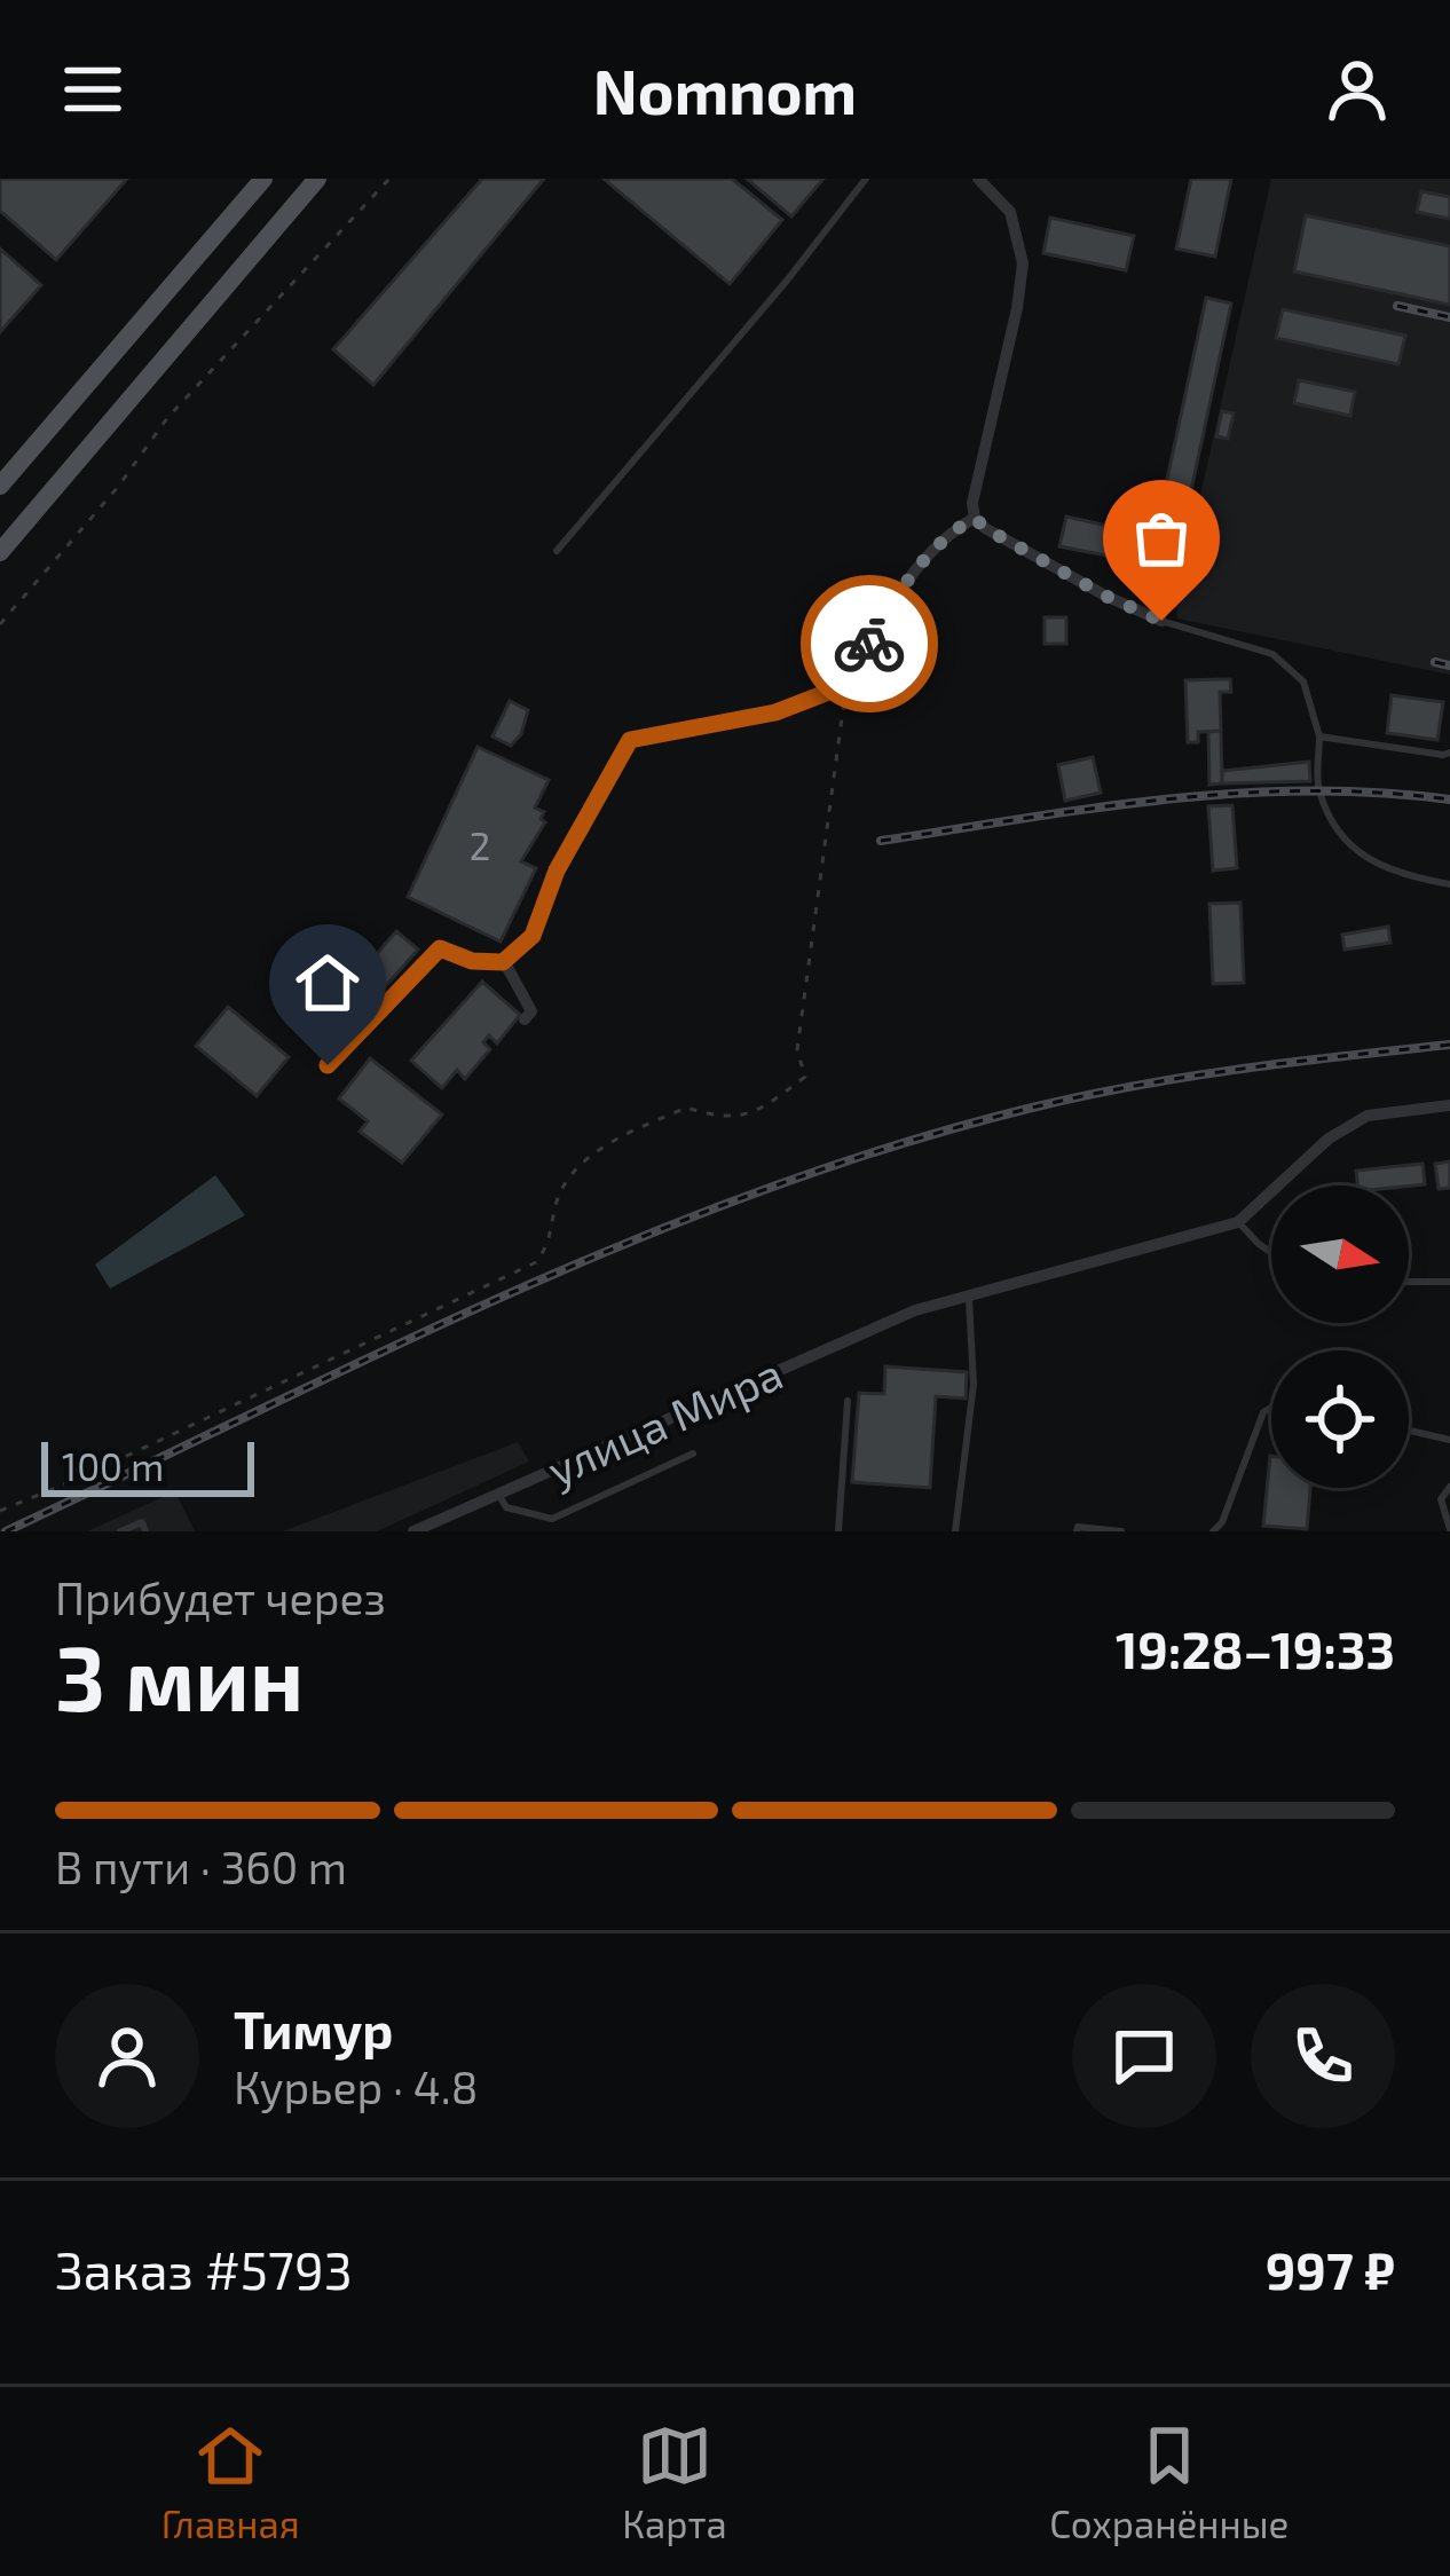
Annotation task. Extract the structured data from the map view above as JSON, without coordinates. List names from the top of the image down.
{
  "streets": {
    "street": ["улица Мира"]
  },
  "house_numbers": ["2"],
  "scale_bar": "100 m",
  "north": "right",
  "page": {
    "header": "Nomnom",
    "scale": "100 m",
    "heading": ["3 мин", "Прибудет через", "19:28–19:33"],
    "panel": [
      "Тимур",
      "Курьер · 4.8",
      "Заказ #5793",
      "997 ₽"
    ],
    "bar": "В пути · 360 m",
    "tabs": ["Главная", "Карта", "Сохранённые"]
  }
}
